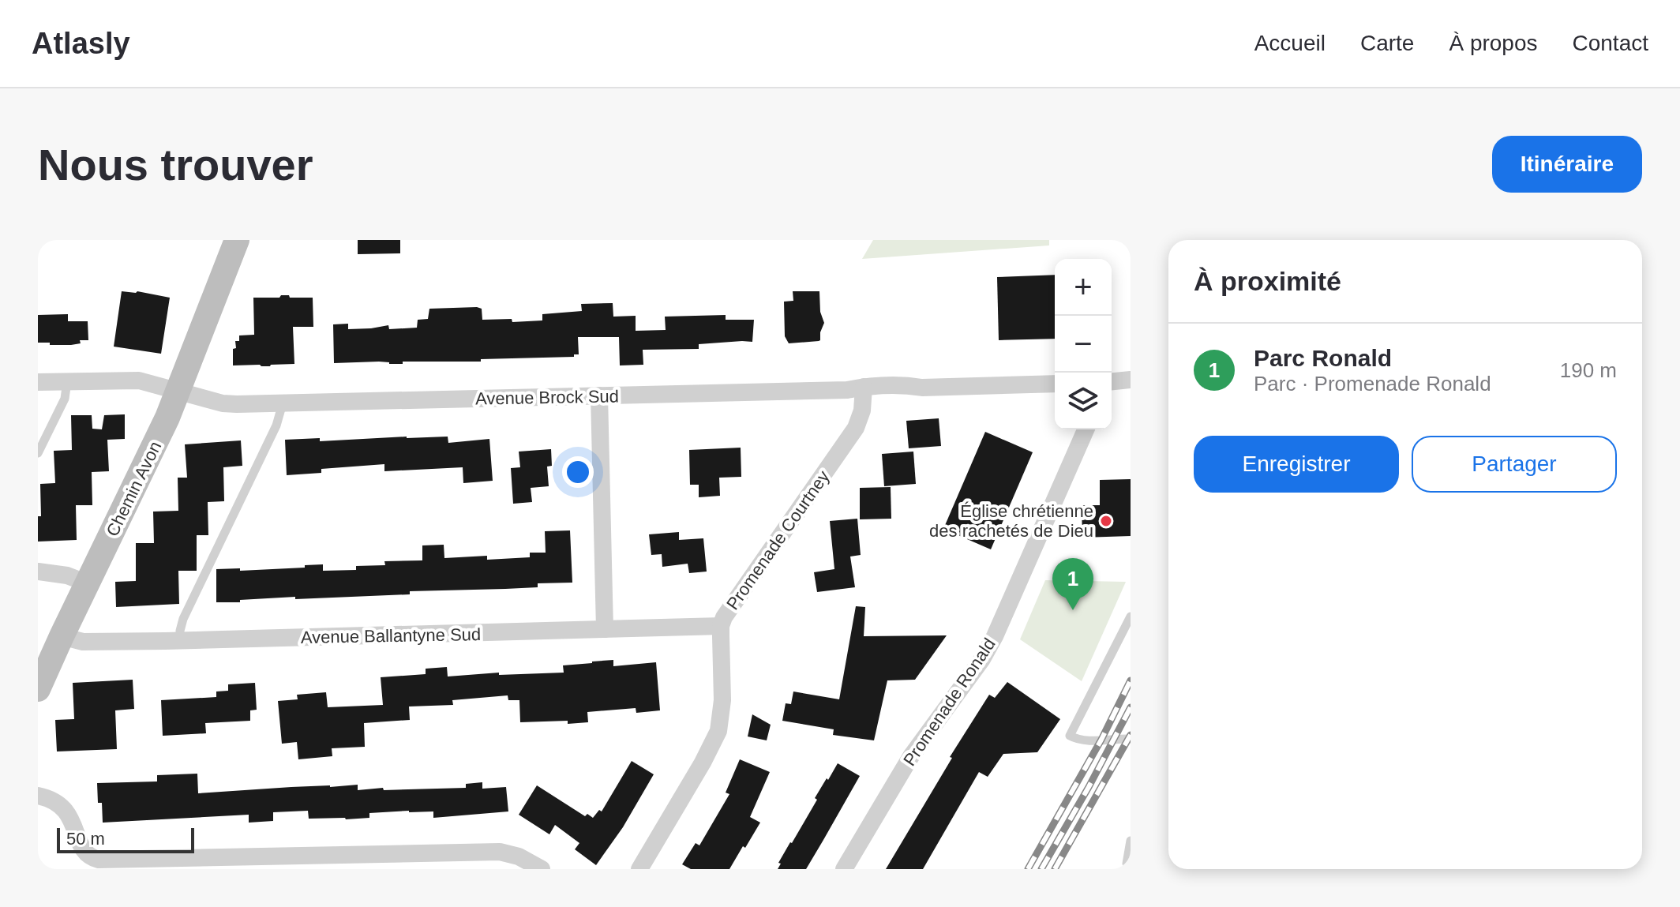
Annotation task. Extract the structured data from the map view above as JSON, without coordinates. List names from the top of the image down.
{
  "streets": {
    "main road": ["Chemin Avon"],
    "street": [
      "Avenue Brock Sud",
      "Promenade Courtney",
      "Avenue Ballantyne Sud",
      "Promenade Ronald"
    ]
  },
  "crossings": [
    ["Avenue Brock Sud", "Chemin Avon"],
    ["Avenue Brock Sud", "Promenade Courtney"],
    ["Chemin Avon", "Avenue Ballantyne Sud"],
    ["Promenade Courtney", "Avenue Ballantyne Sud"]
  ],
  "places": ["Église chrétienne des rachetés de Dieu"],
  "scale_bar": "50 m",
  "page": {
    "header": "Atlasly",
    "nav": [
      "Accueil",
      "Carte",
      "À propos",
      "Contact"
    ],
    "buttons": [
      "Itinéraire",
      ["Enregistrer", "Partager"]
    ],
    "title": "Nous trouver",
    "heading": "À proximité",
    "map_buttons": ["+", "−"],
    "list": [
      {
        "mark": "1",
        "name": "Parc Ronald",
        "note": "Parc · Promenade Ronald",
        "value": "190 m"
      }
    ],
    "pins": "1",
    "scale": "50 m"
  }
}
